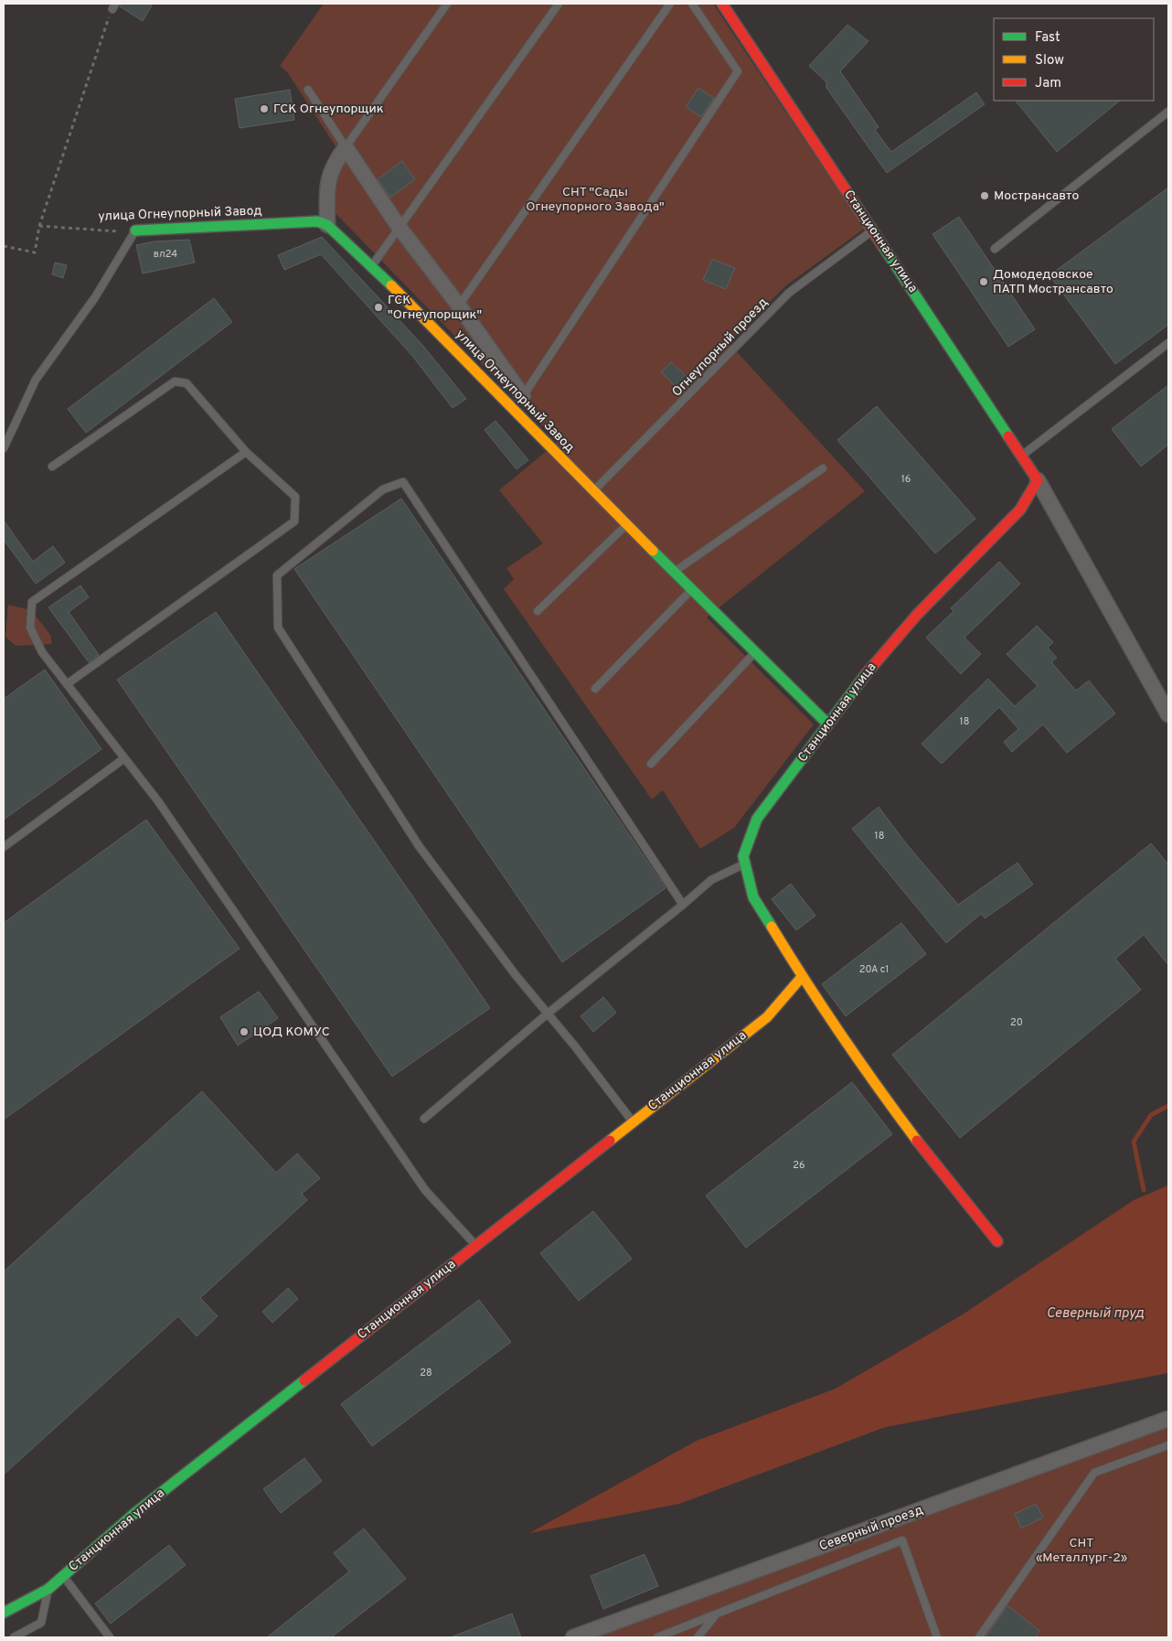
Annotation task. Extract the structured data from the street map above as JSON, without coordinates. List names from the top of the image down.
{
  "streets": {
    "street": ["улица Огнеупорный Завод", "Станционная улица", "Северный проезд"],
    "lane": ["Огнеупорный проезд"]
  },
  "crossings": [
    ["улица Огнеупорный Завод", "Станционная улица"],
    ["улица Огнеупорный Завод", "Огнеупорный проезд"],
    ["Станционная улица", "Огнеупорный проезд"]
  ],
  "water": ["Северный пруд"],
  "parks": ["СНТ \"Сады Огнеупорного Завода\"", "СНТ «Металлург-2»"],
  "places": [
    "ГСК Огнеупорщик",
    "Мострансавто",
    "Домодедовское ПАТП Мострансавто",
    "ГСК \"Огнеупорщик\"",
    "ЦОД КОМУС"
  ],
  "house_numbers": [
    "вл24",
    "16",
    "18",
    "18",
    "20А с1",
    "20",
    "26",
    "28"
  ],
  "legend": ["Fast", "Slow", "Jam"]
}
